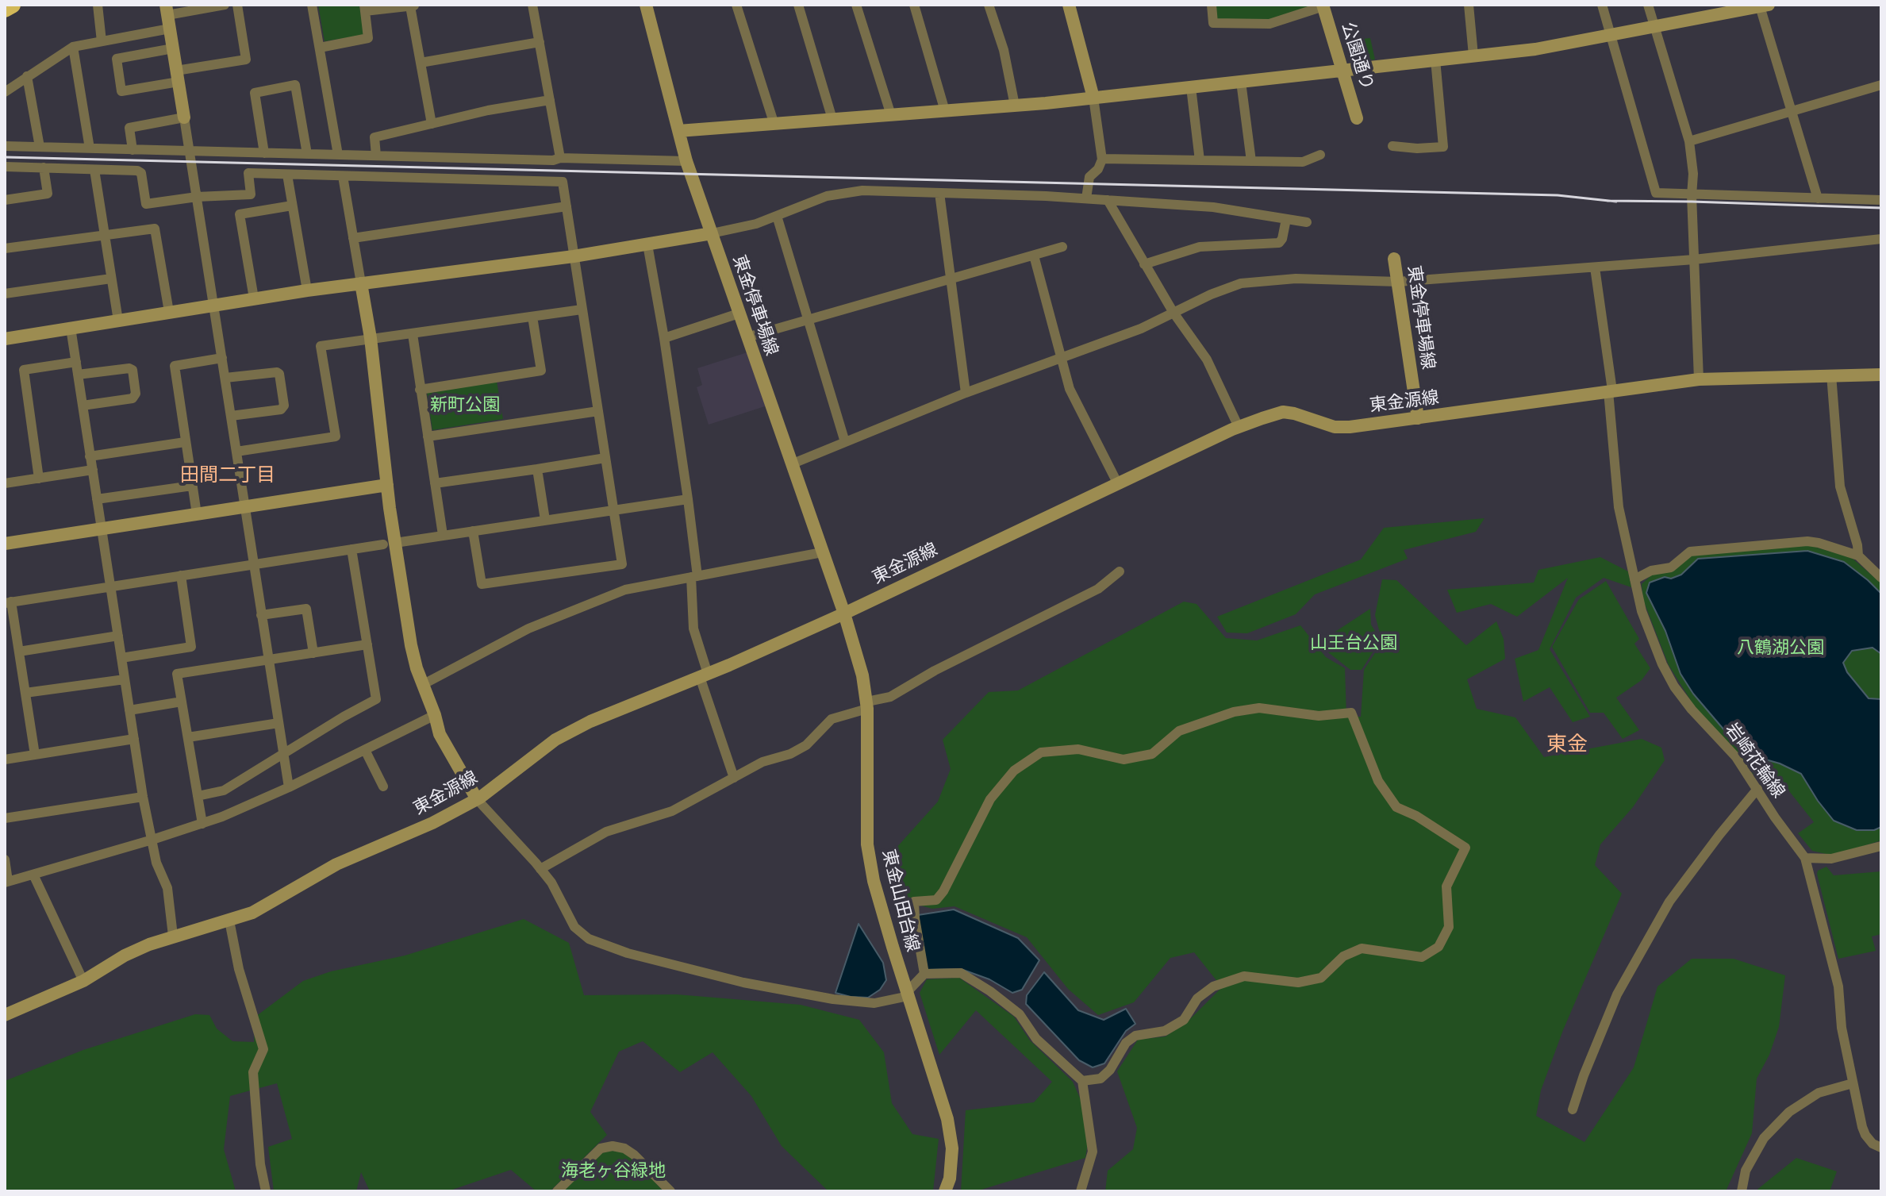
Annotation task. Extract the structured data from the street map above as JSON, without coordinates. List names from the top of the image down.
{
  "streets": {
    "main road": [
      "公園通り",
      "東金停車場線",
      "東金源線",
      "東金山田台線"
    ],
    "street": ["岩崎花輪線"]
  },
  "crossings": [
    ["東金停車場線", "東金源線"],
    ["東金停車場線", "東金山田台線"],
    ["東金源線", "岩崎花輪線"],
    ["東金源線", "東金山田台線"]
  ],
  "districts": ["田間二丁目", "東金"],
  "parks": [
    "新町公園",
    "山王台公園",
    "八鶴湖公園",
    "海老ヶ谷緑地"
  ]
}
